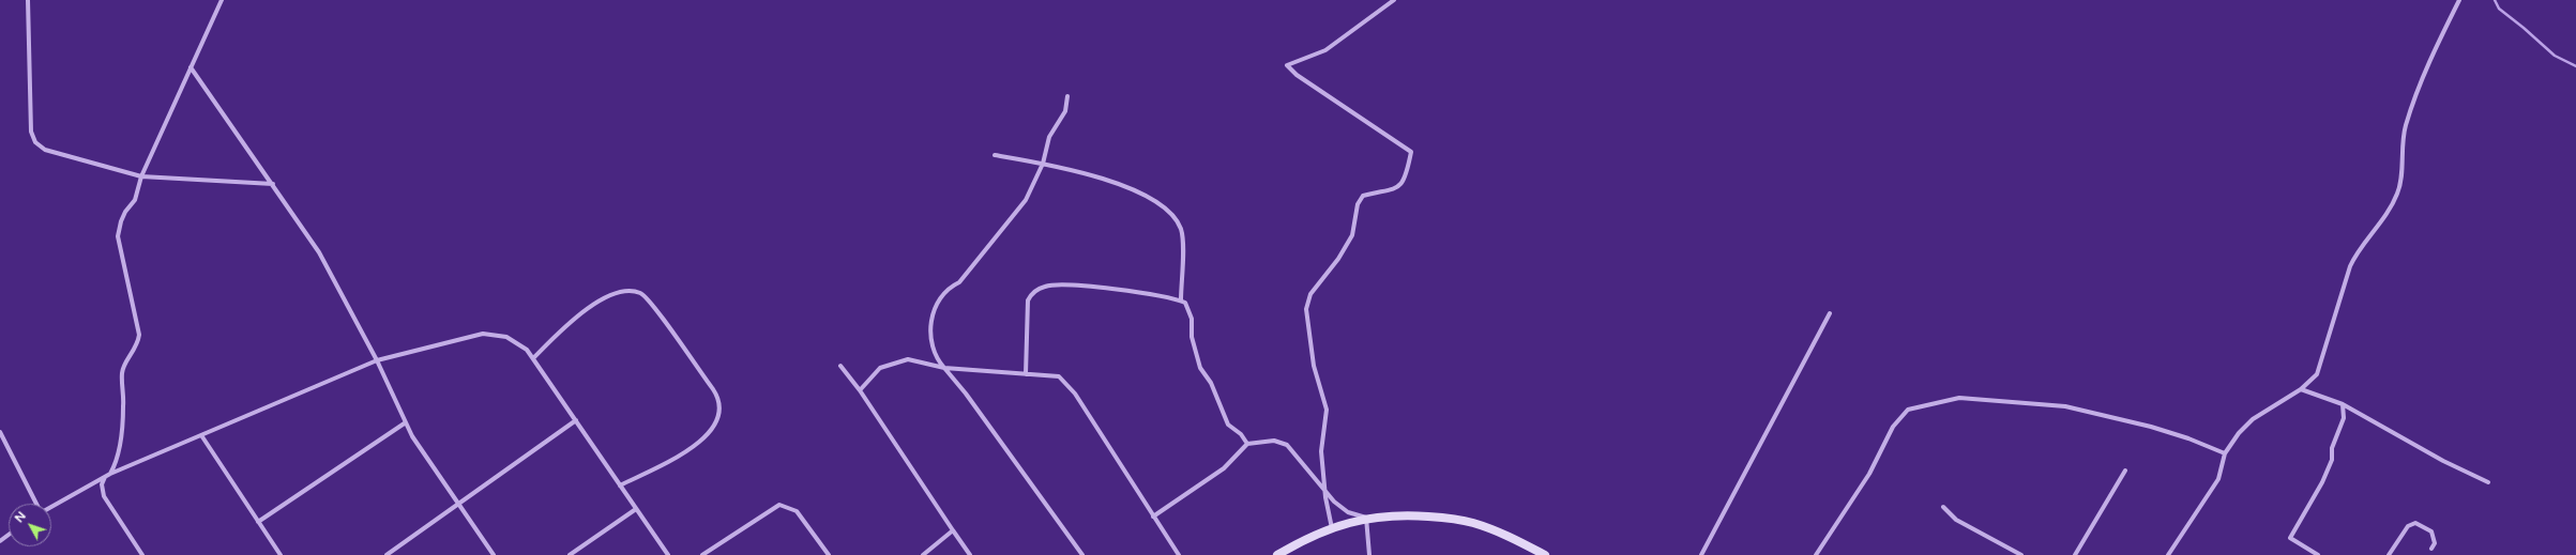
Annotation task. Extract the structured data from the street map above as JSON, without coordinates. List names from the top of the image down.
{
  "north": "top left"
}
